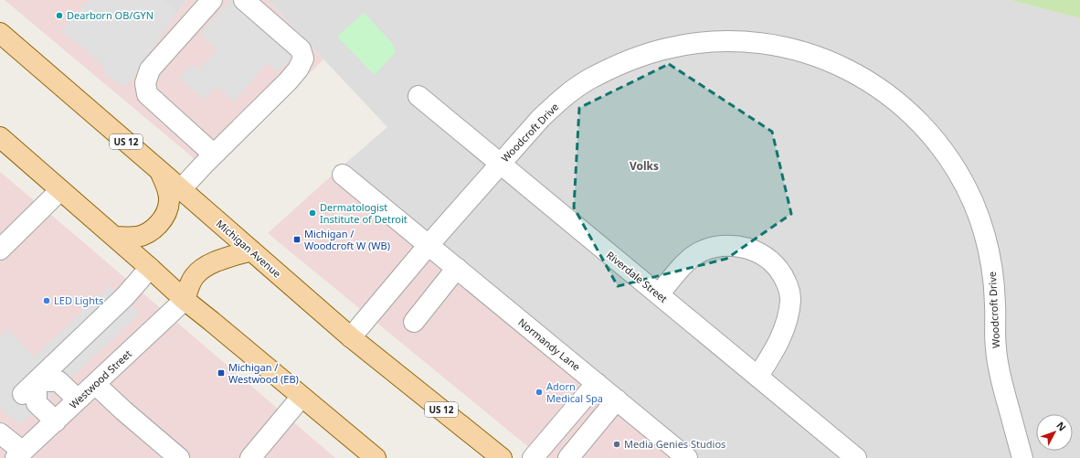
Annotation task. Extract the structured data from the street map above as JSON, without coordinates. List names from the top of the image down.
{
  "streets": {
    "main road": ["US 12", "Michigan Avenue"],
    "street": [
      "Woodcroft Drive",
      "Riverdale Street",
      "Normandy Lane",
      "Westwood Street"
    ]
  },
  "crossings": [
    ["Woodcroft Drive", "Michigan Avenue"],
    ["Woodcroft Drive", "Riverdale Street"],
    ["Woodcroft Drive", "Normandy Lane"]
  ],
  "districts": ["Volks"],
  "places": {
    "other": [
      "Dearborn OB/GYN",
      "Dermatologist Institute of Detroit",
      "LED Lights",
      "Adorn Medical Spa",
      "Media Genies Studios"
    ],
    "transit": ["Michigan / Woodcroft W (WB)", "Michigan / Westwood (EB)"]
  },
  "north": "top right"
}
